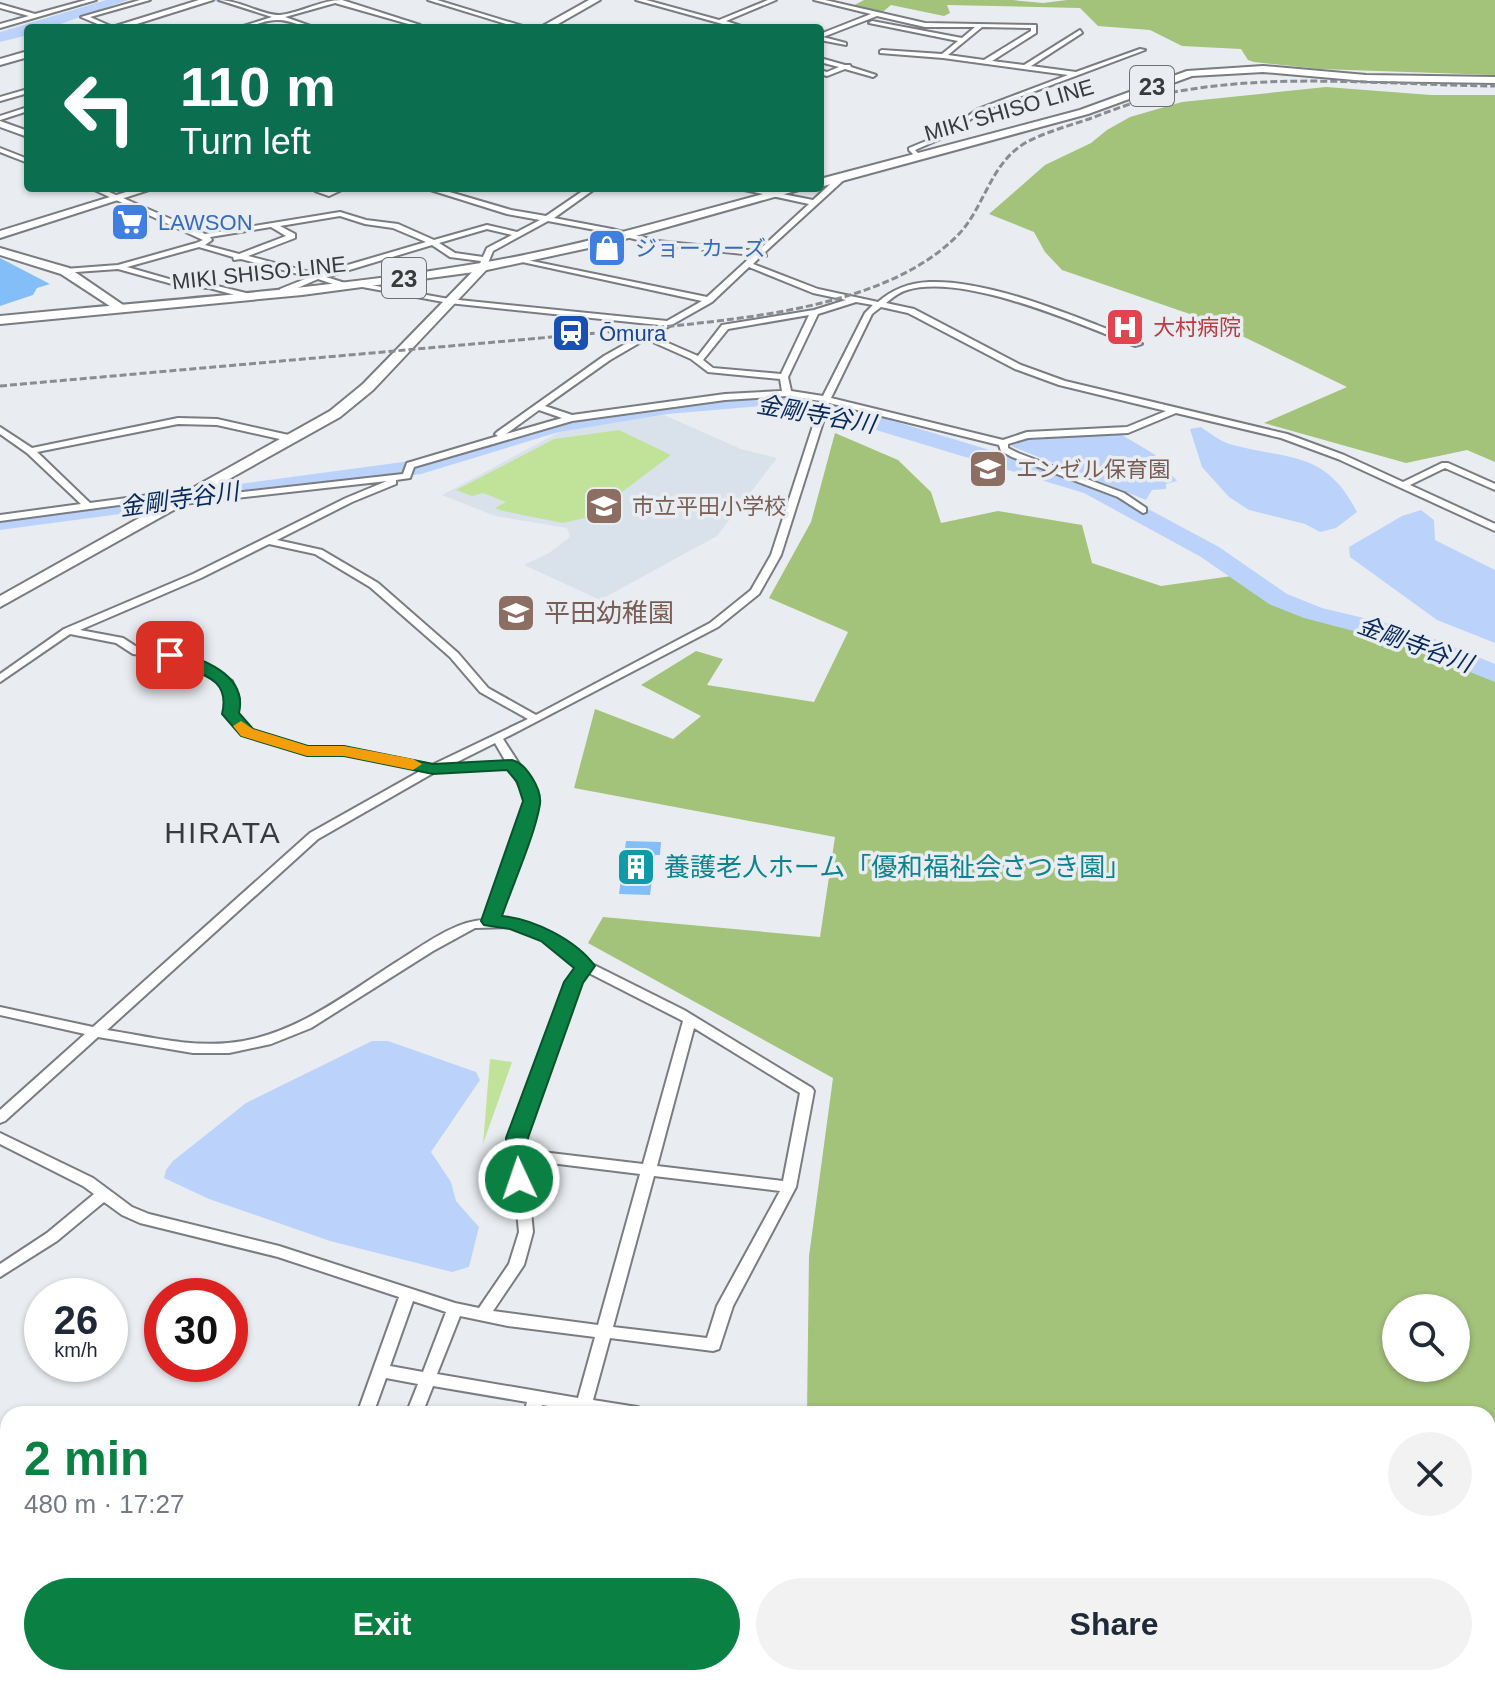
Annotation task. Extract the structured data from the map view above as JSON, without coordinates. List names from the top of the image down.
{
  "streets": {
    "main road": ["23", "MIKI SHISO LINE"]
  },
  "districts": ["HIRATA"],
  "water": ["金剛寺谷川"],
  "places": {
    "supermarket": ["LAWSON"],
    "shop": ["ジョーカーズ"],
    "hospital": ["大村病院"],
    "station": ["Ōmura"],
    "school or university": ["エンゼル保育園", "市立平田小学校", "平田幼稚園"],
    "building": ["養護老人ホーム「優和福祉会さつき園」"]
  },
  "page": {
    "turn": ["110 m", "Turn left"],
    "speed": "26 km/h",
    "limit": "30",
    "heading": ["2 min", "480 m · 17:27"],
    "buttons": ["Exit", "Share"]
  }
}
